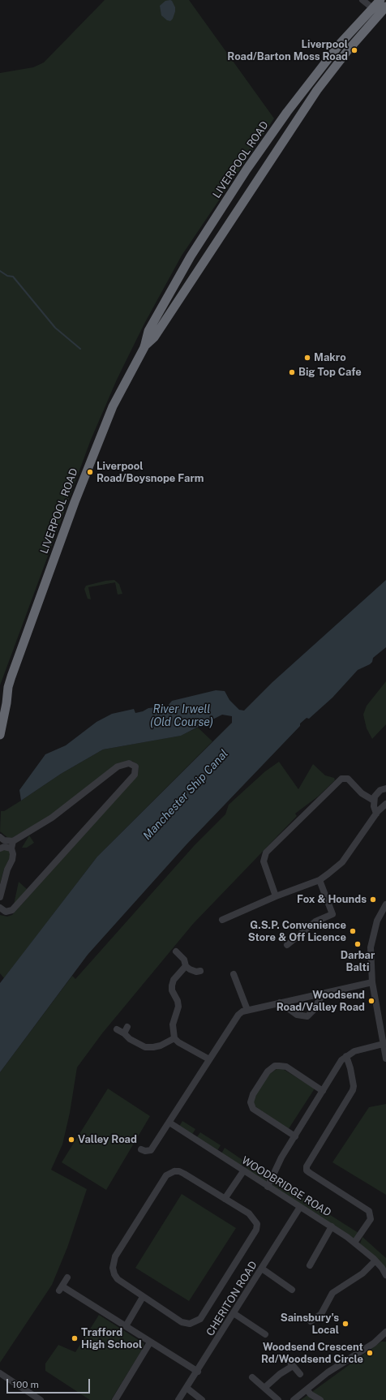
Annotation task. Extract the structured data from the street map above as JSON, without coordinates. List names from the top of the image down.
{
  "streets": {
    "highway": ["LIVERPOOL ROAD"],
    "street": ["WOODBRIDGE ROAD", "CHERITON ROAD"]
  },
  "crossings": [
    ["WOODBRIDGE ROAD", "CHERITON ROAD"]
  ],
  "water": ["River Irwell (Old Course)", "Manchester Ship Canal"],
  "places": [
    "Liverpool Road/Barton Moss Road",
    "Makro",
    "Big Top Cafe",
    "Liverpool Road/Boysnope Farm",
    "Fox & Hounds",
    "G.S.P. Convenience Store & Off Licence",
    "Darbar Balti",
    "Woodsend Road/Valley Road",
    "Valley Road",
    "Sainsbury's Local",
    "Trafford High School",
    "Woodsend Crescent Rd/Woodsend Circle"
  ],
  "scale_bar": "100 m"
}
